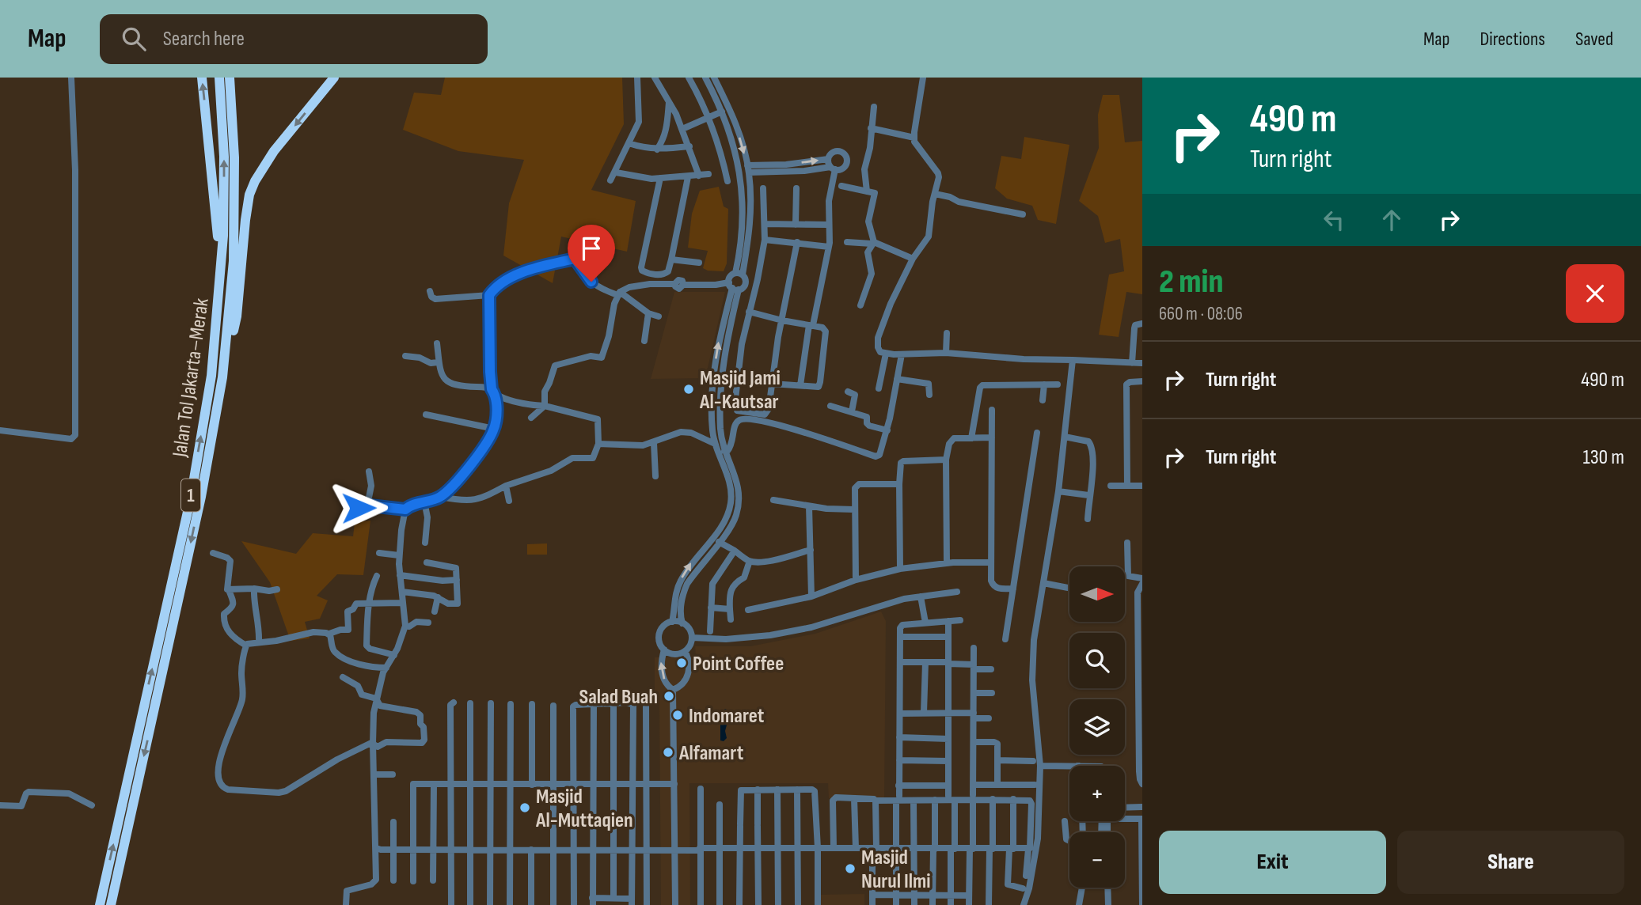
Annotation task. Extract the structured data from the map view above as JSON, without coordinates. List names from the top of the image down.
{
  "streets": {
    "highway": ["Jalan Tol Jakarta–Merak", "1"]
  },
  "places": [
    "Masjid Jami Al-Kautsar",
    "Point Coffee",
    "Salad Buah",
    "Indomaret",
    "Alfamart",
    "Masjid Al-Muttaqien",
    "Masjid Nurul Ilmi"
  ],
  "north": "right",
  "page": {
    "header": "Map",
    "search": "Search here",
    "nav": ["Map", "Directions", "Saved"],
    "turn": ["490 m", "Turn right"],
    "heading": ["2 min", "660 m · 08:06"],
    "list": [
      {
        "name": "Turn right",
        "value": "490 m"
      },
      {
        "name": "Turn right",
        "value": "130 m"
      }
    ],
    "map_buttons": ["+", "−"],
    "buttons": ["Exit", "Share"]
  }
}
